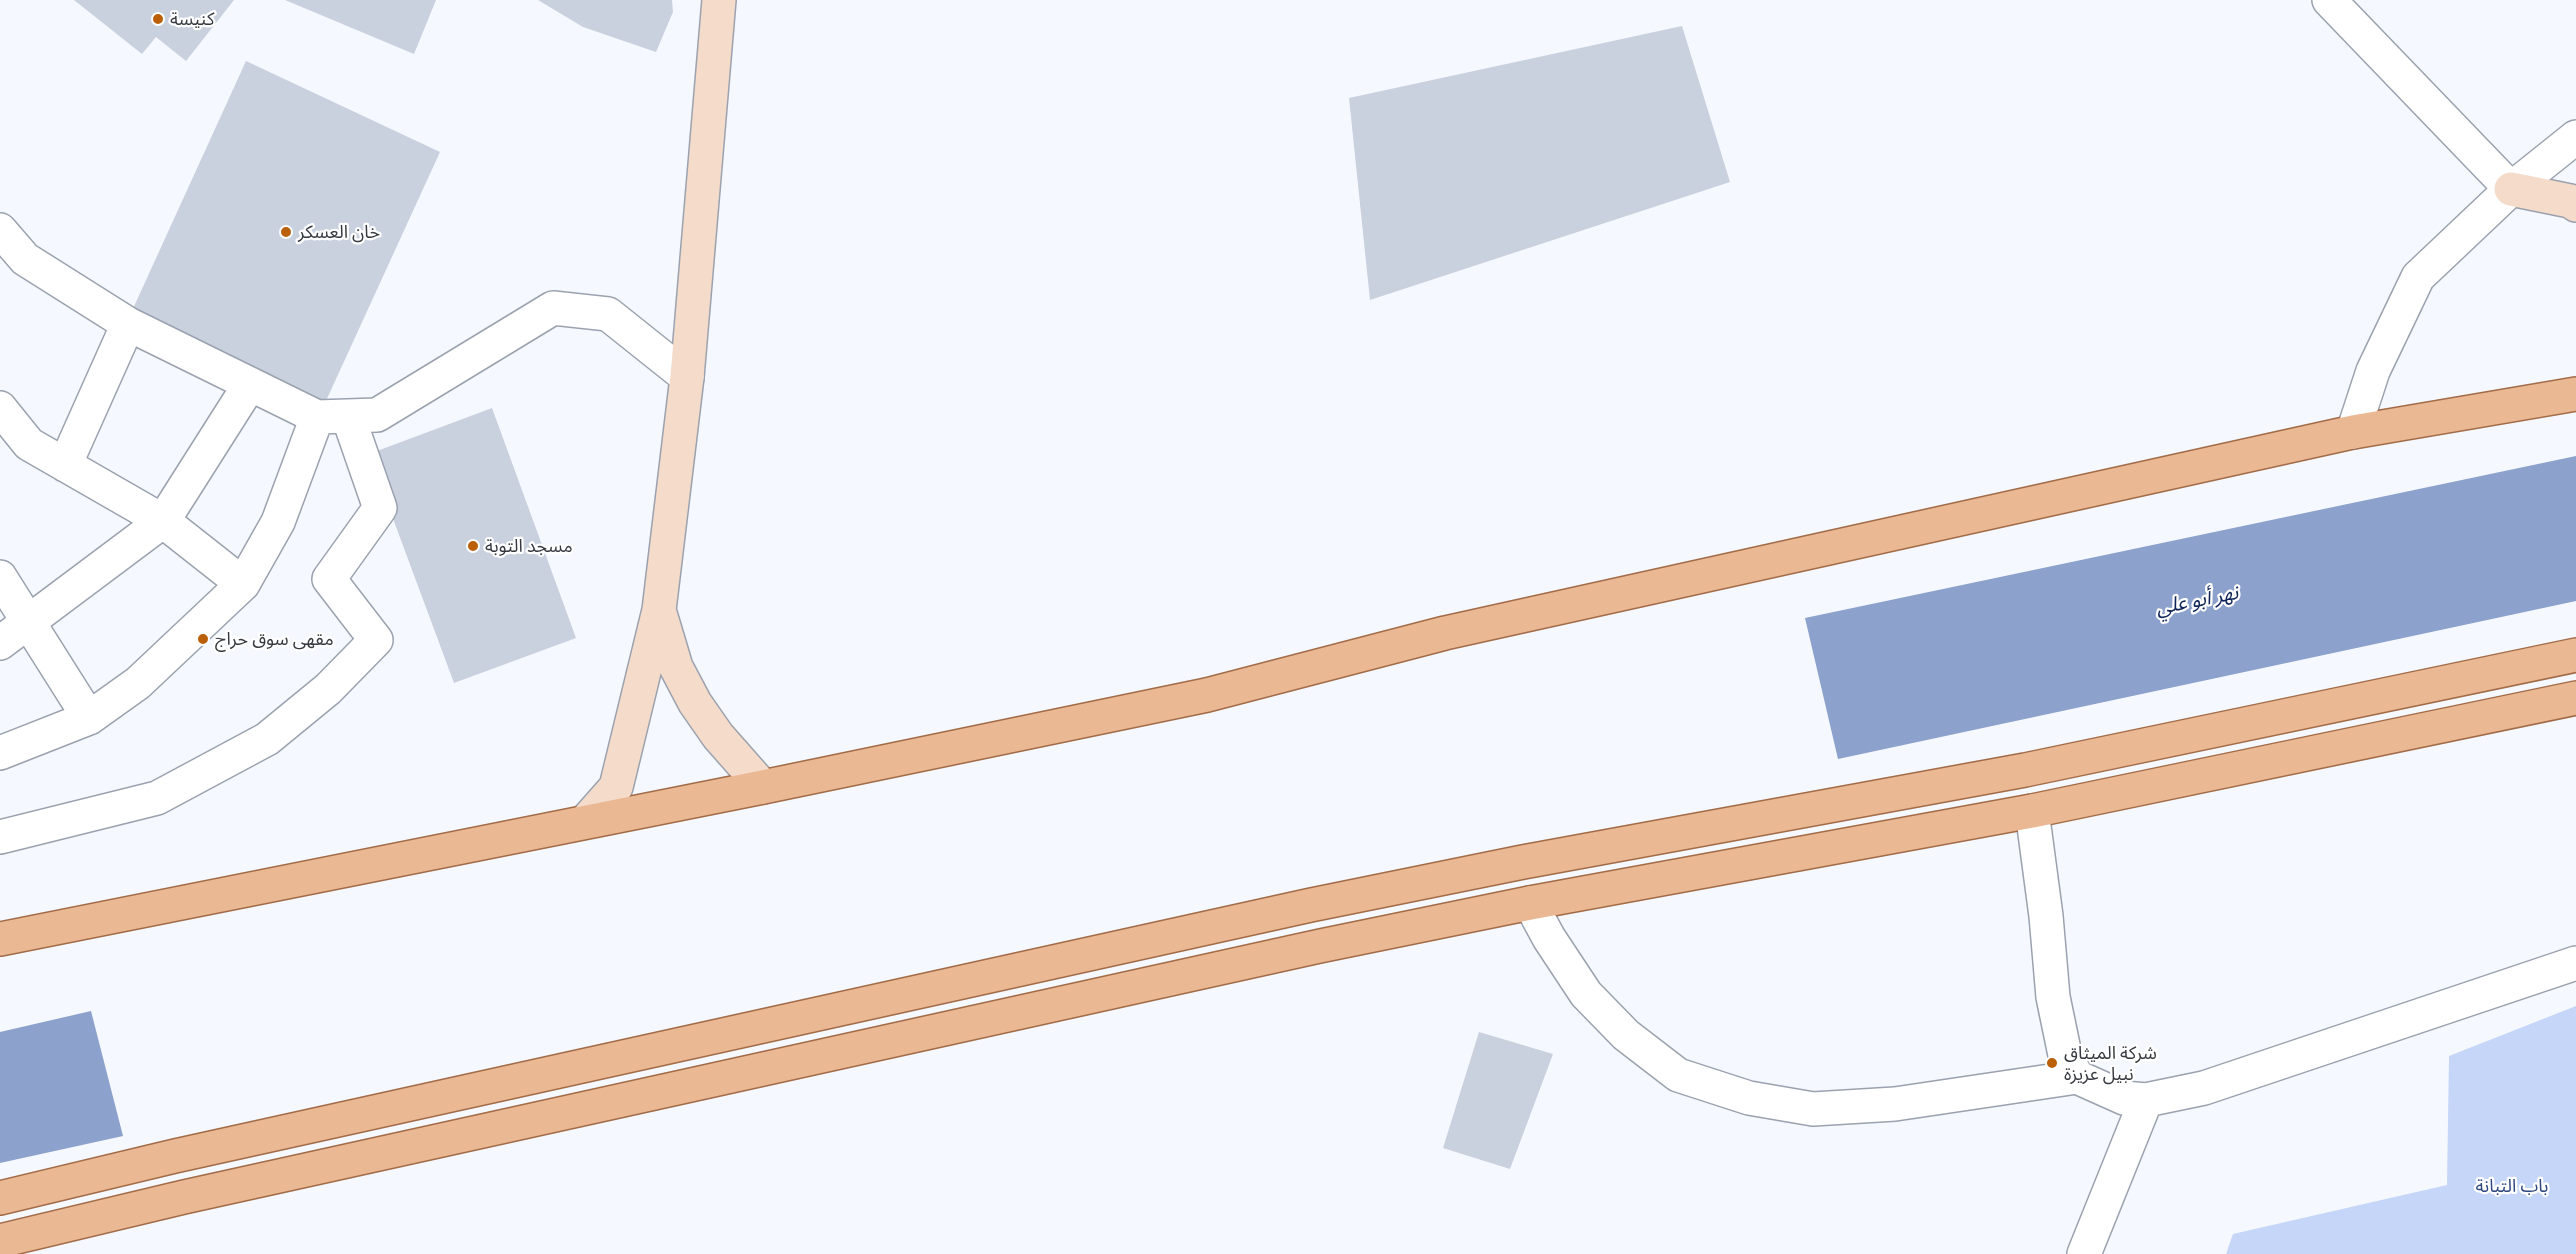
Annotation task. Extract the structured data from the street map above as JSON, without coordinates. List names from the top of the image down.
{
  "water": ["نهر أبو علي"],
  "parks": ["باب التبانة"],
  "places": [
    "كنيسة",
    "خان العسكر",
    "مسجد التوبة",
    "مقهى سوق حراج",
    "شركة الميثاق نبيل عزيزة"
  ]
}
